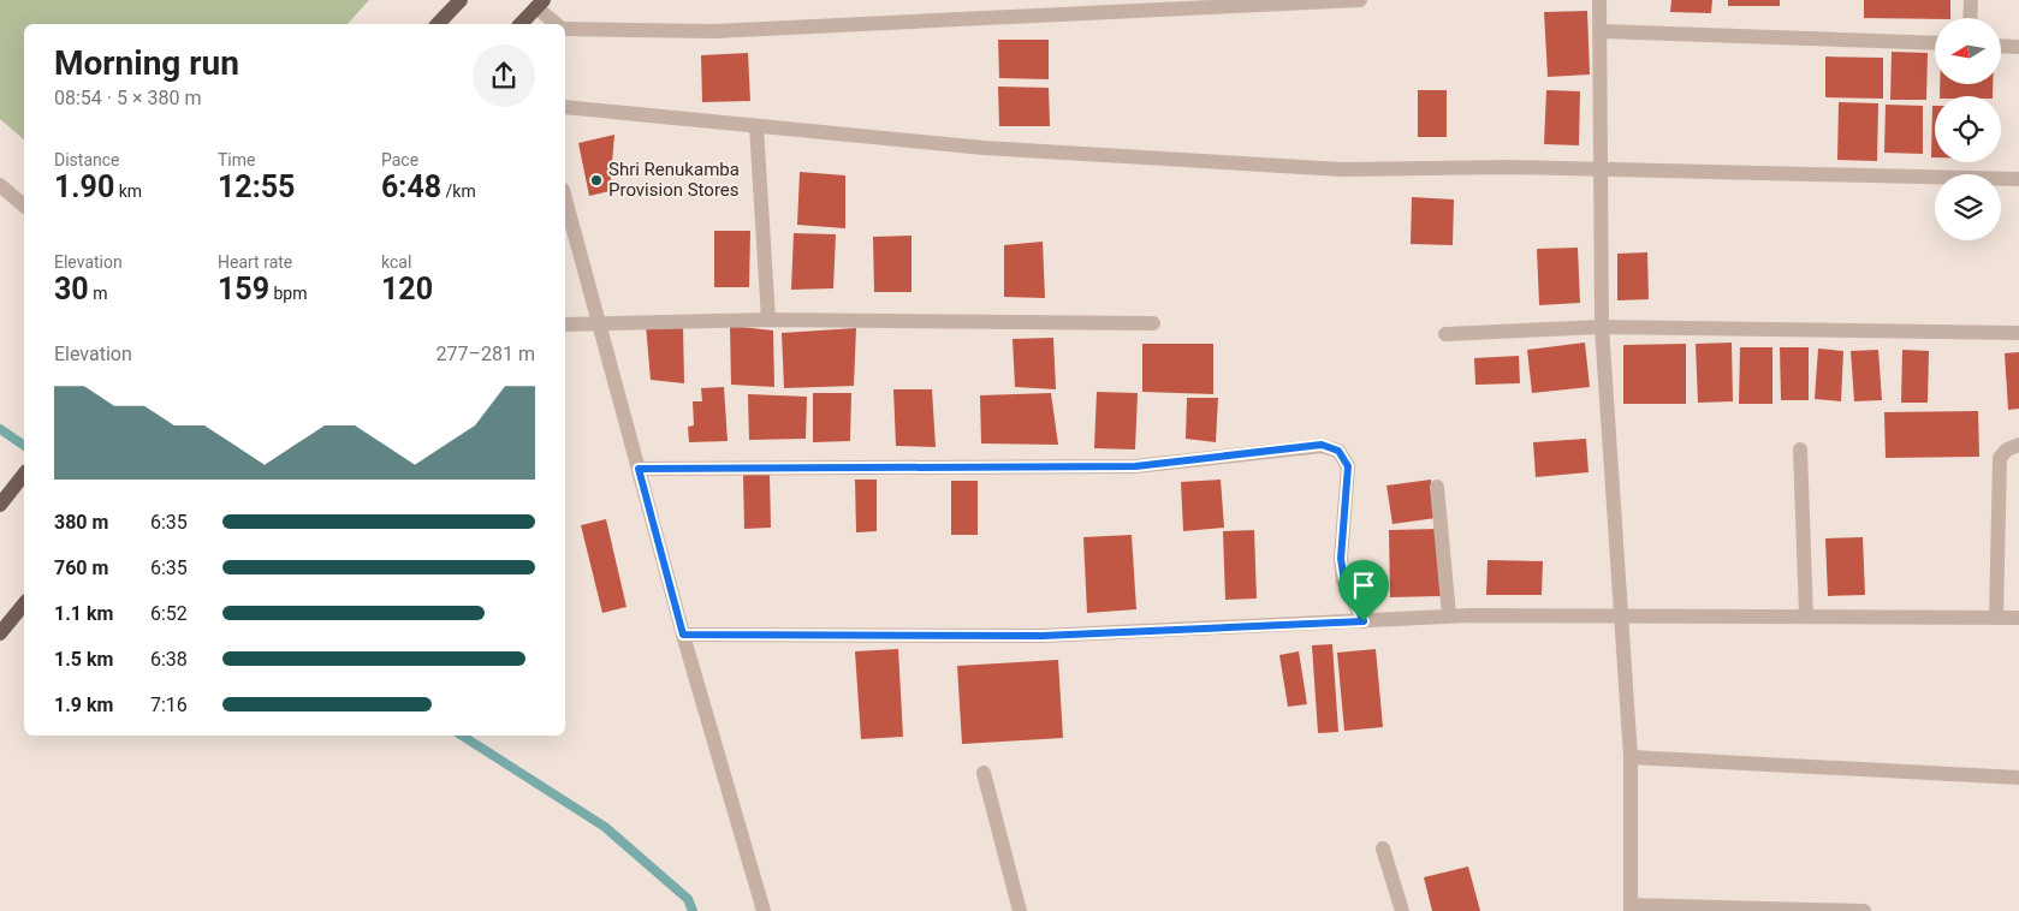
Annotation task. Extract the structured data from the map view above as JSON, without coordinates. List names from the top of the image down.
{
  "places": ["Shri Renukamba Provision Stores"],
  "north": "left",
  "page": {
    "heading": ["Morning run", "08:54 · 5 × 380 m"],
    "stats": [
      ["Distance", "1.90 km"],
      ["Time", "12:55"],
      ["Pace", "6:48 /km"],
      ["Elevation", "30 m"],
      ["Heart rate", "159 bpm"],
      ["kcal", "120"]
    ],
    "chart": ["Elevation", "277–281 m"],
    "list": [
      {
        "name": "380 m",
        "note": "6:35"
      },
      {
        "name": "760 m",
        "note": "6:35"
      },
      {
        "name": "1.1 km",
        "note": "6:52"
      },
      {
        "name": "1.5 km",
        "note": "6:38"
      },
      {
        "name": "1.9 km",
        "note": "7:16"
      }
    ]
  }
}
